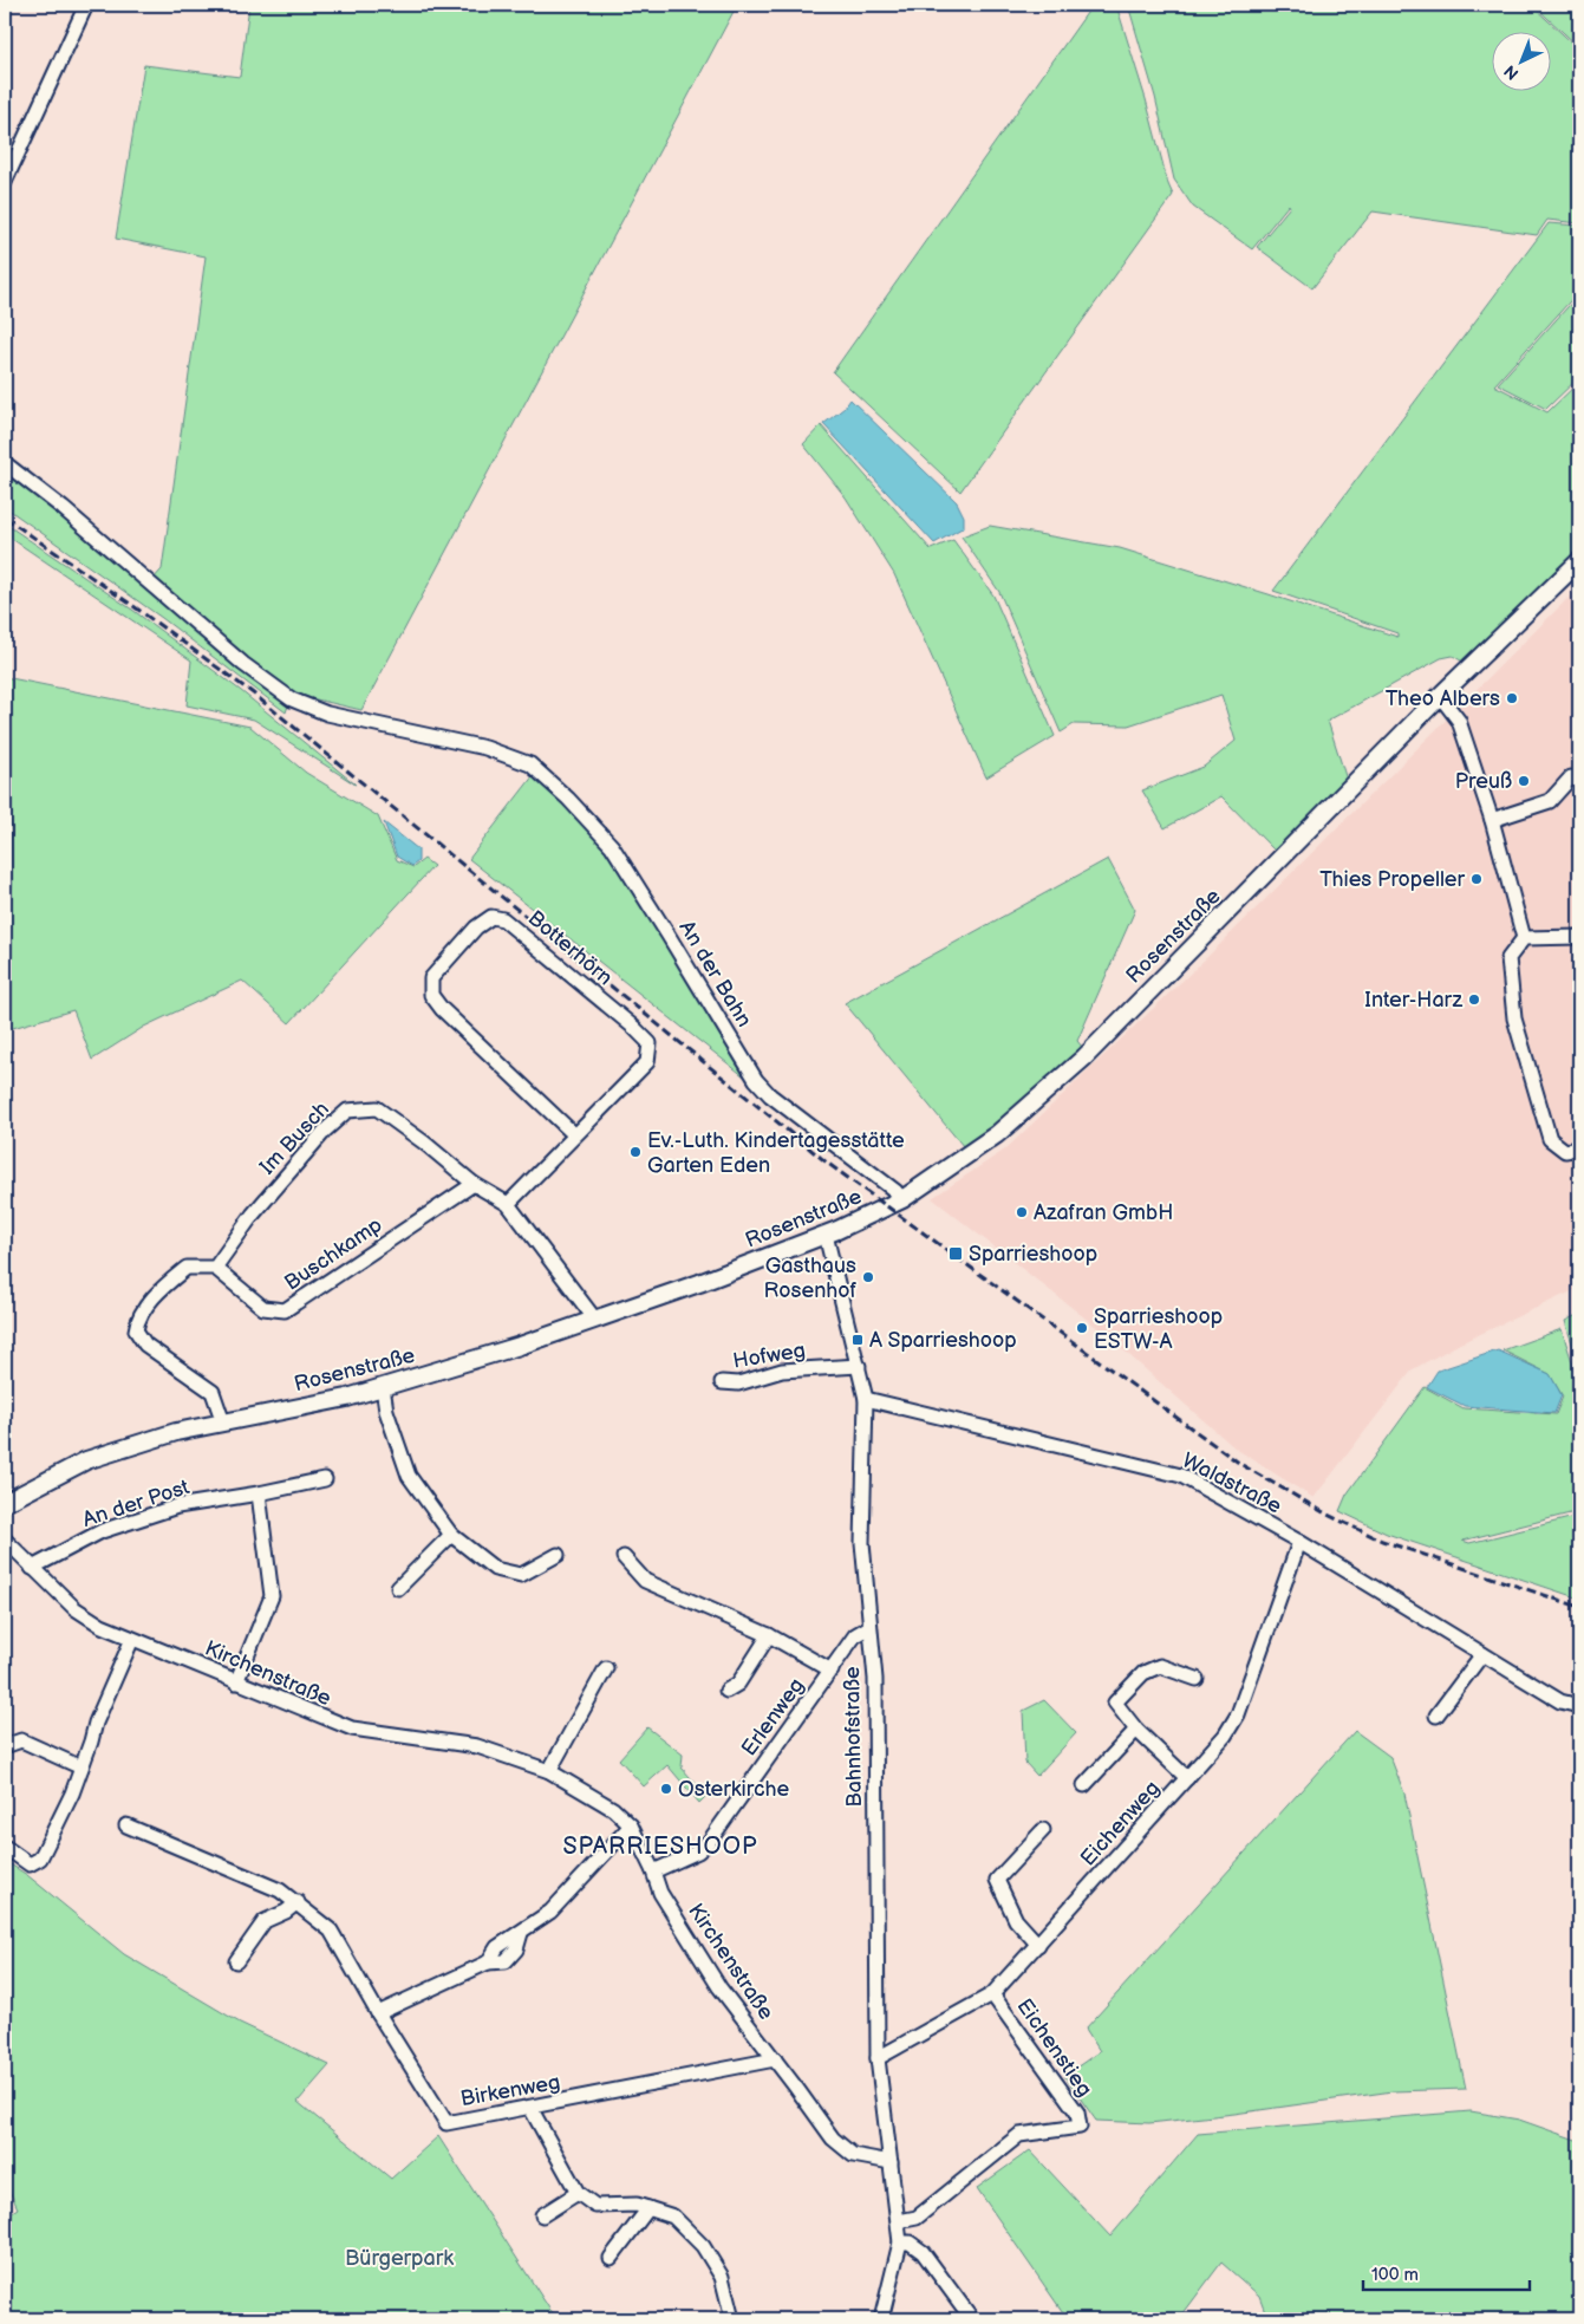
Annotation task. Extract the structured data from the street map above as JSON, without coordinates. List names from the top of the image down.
{
  "streets": {
    "main road": ["Rosenstraße"],
    "street": [
      "Botterhörn",
      "An der Bahn",
      "Im Busch",
      "Buschkamp",
      "Hofweg",
      "Waldstraße",
      "An der Post",
      "Kirchenstraße",
      "Erlenweg",
      "Bahnhofstraße",
      "Eichenweg",
      "Eichenstieg",
      "Birkenweg"
    ]
  },
  "crossings": [
    ["Rosenstraße", "An der Bahn"],
    ["Rosenstraße", "Im Busch"],
    ["Rosenstraße", "Bahnhofstraße"],
    ["Botterhörn", "Im Busch"],
    ["Im Busch", "Buschkamp"],
    ["Hofweg", "Bahnhofstraße"],
    ["Waldstraße", "Bahnhofstraße"],
    ["Waldstraße", "Eichenweg"],
    ["An der Post", "Kirchenstraße"],
    ["Kirchenstraße", "Erlenweg"],
    ["Kirchenstraße", "Bahnhofstraße"],
    ["Kirchenstraße", "Birkenweg"],
    ["Erlenweg", "Bahnhofstraße"],
    ["Bahnhofstraße", "Eichenweg"],
    ["Bahnhofstraße", "Eichenstieg"],
    ["Eichenweg", "Eichenstieg"]
  ],
  "districts": ["SPARRIESHOOP"],
  "parks": ["Bürgerpark"],
  "places": {
    "other": [
      "Theo Albers",
      "Preuß",
      "Thies Propeller",
      "Inter-Harz",
      "Ev.-Luth. Kindertagesstätte Garten Eden",
      "Azafran GmbH",
      "Gasthaus Rosenhof",
      "Sparrieshoop ESTW-A",
      "Osterkirche"
    ],
    "transit": ["Sparrieshoop", "A Sparrieshoop"]
  },
  "scale_bar": "100 m",
  "north": "bottom left"
}
